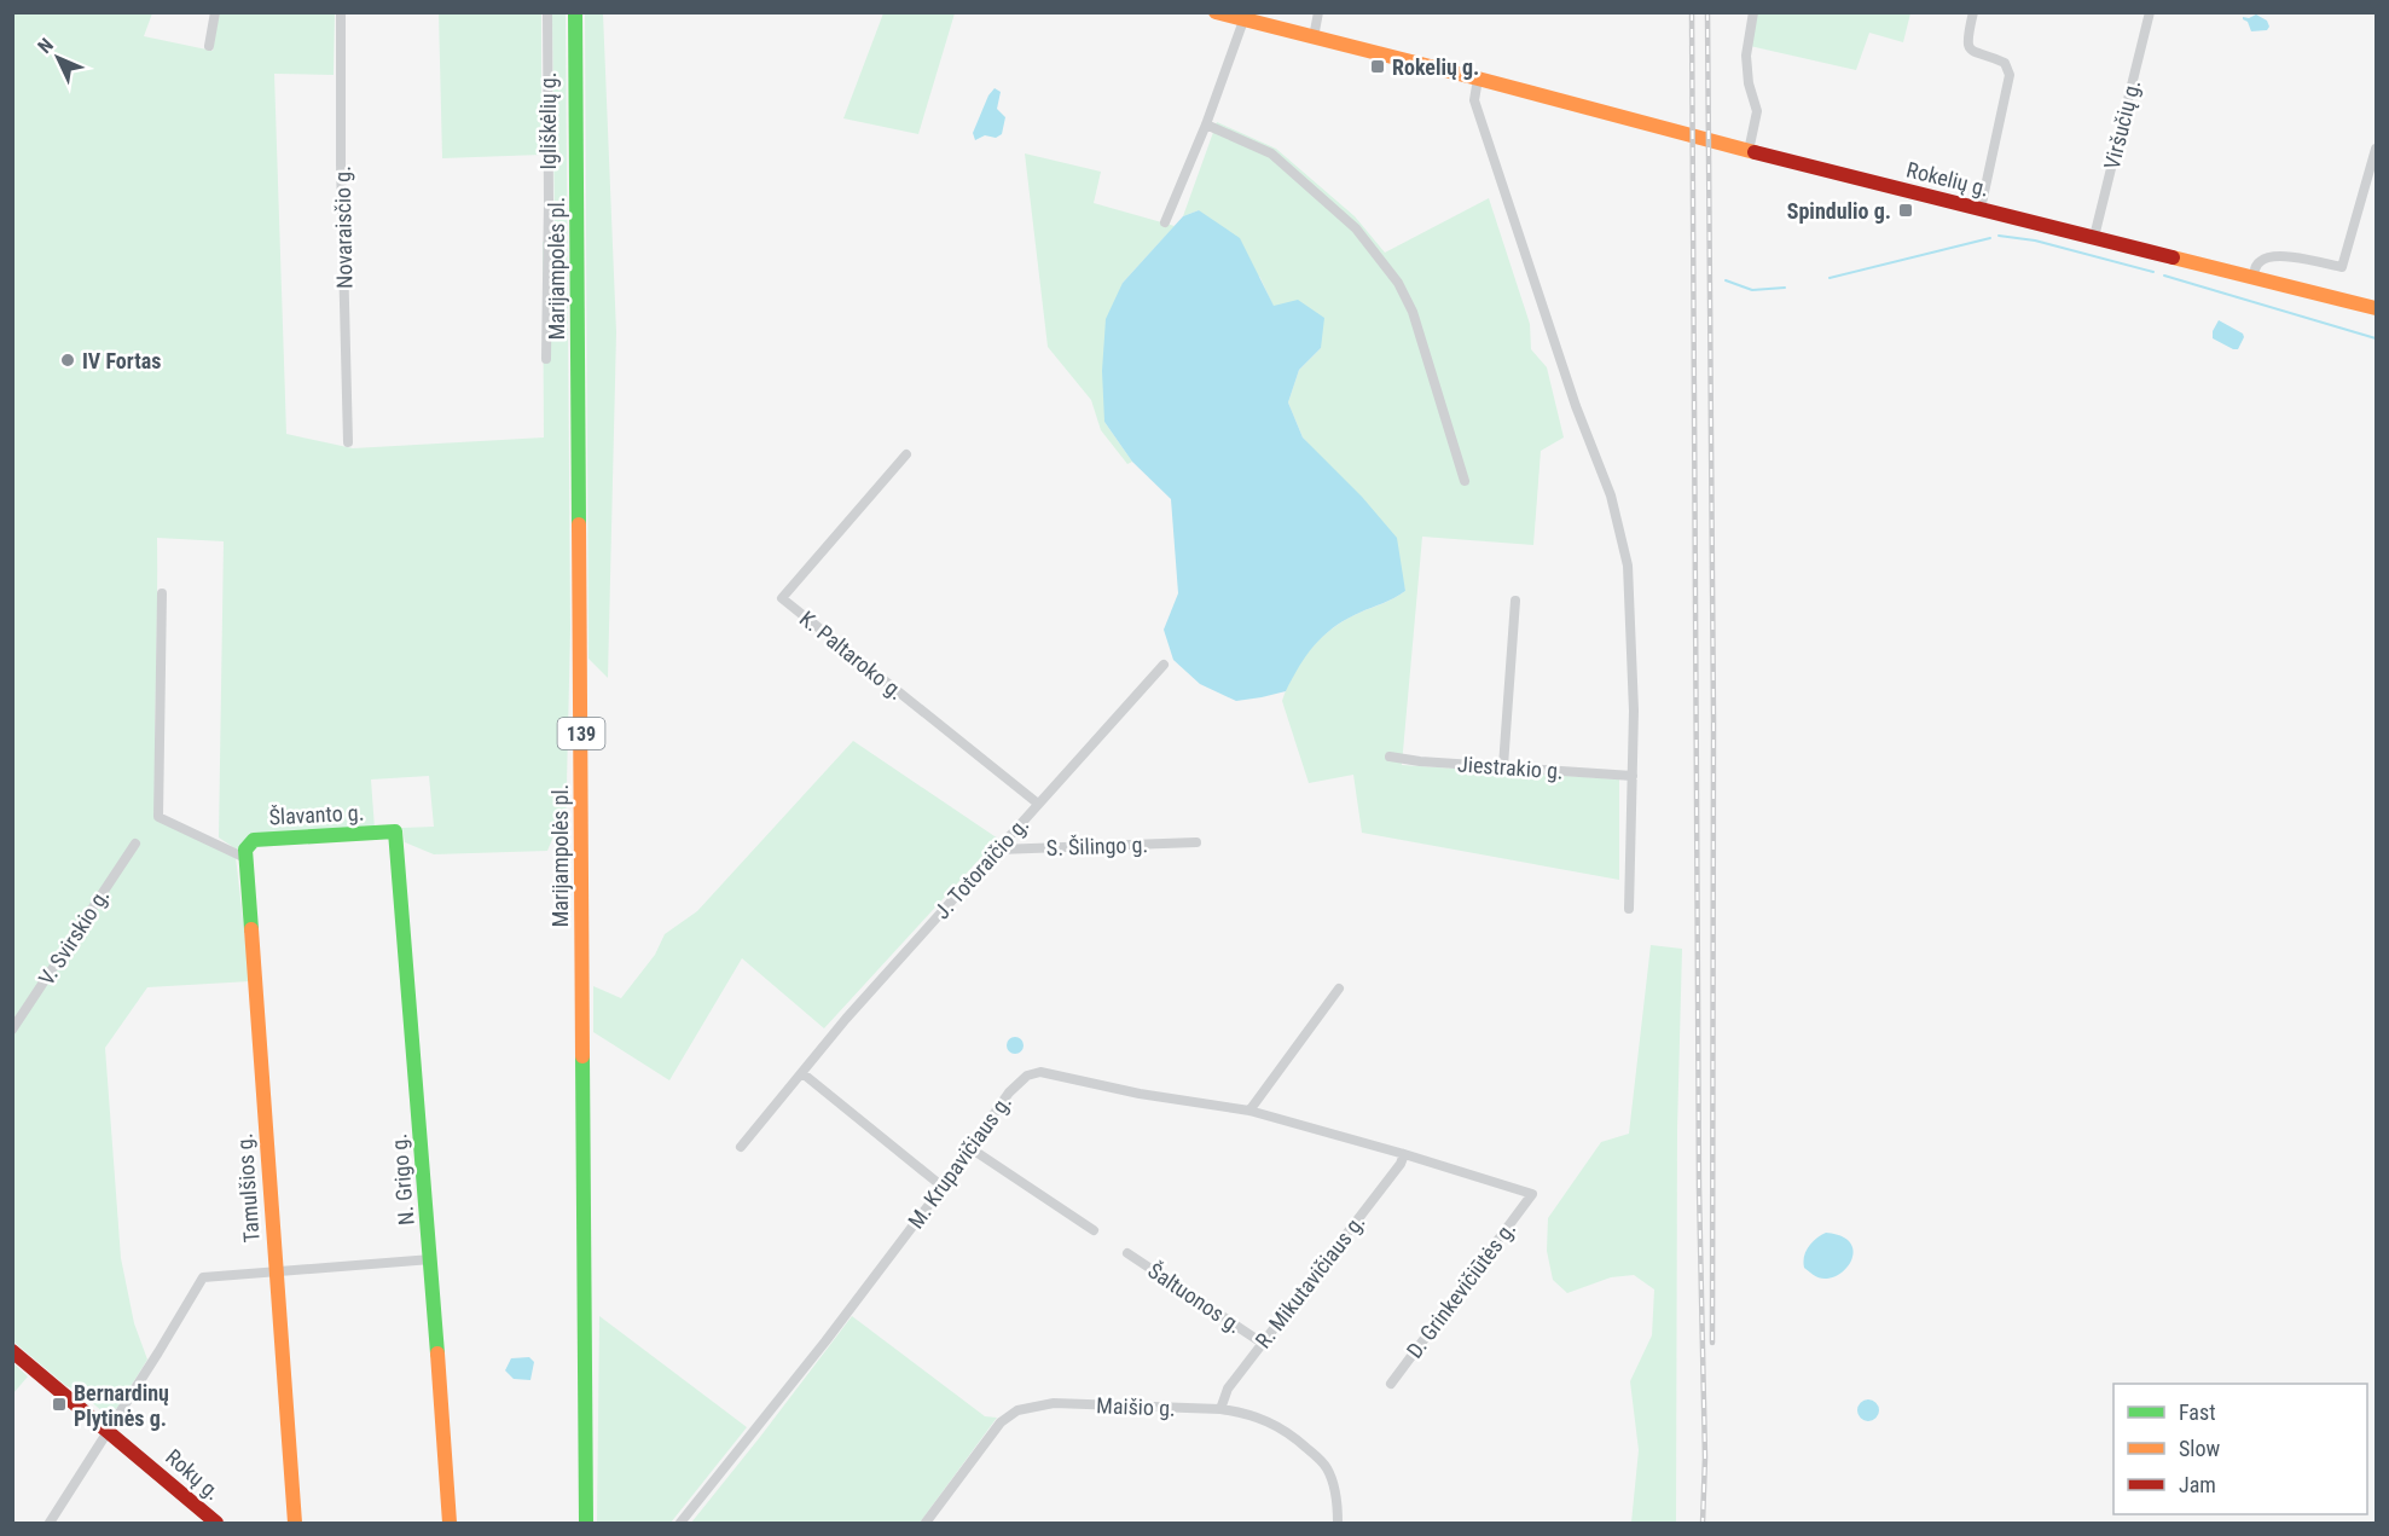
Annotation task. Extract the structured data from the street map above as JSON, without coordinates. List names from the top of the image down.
{
  "streets": {
    "main road": [
      "Rokelių g.",
      "Marijampolės pl.",
      "139",
      "Šlavanto g.",
      "N. Grigo g.",
      "Tamulšios g.",
      "Rokų g."
    ],
    "street": [
      "Igliškėlių g.",
      "Viršučių g.",
      "Novaraisčio g.",
      "K. Paltaroko g.",
      "Jiestrakio g.",
      "S. Šilingo g.",
      "J. Totoraičio g.",
      "V. Svirskio g.",
      "M. Krupavičiaus g.",
      "R. Mikutavičiaus g.",
      "D. Grinkevičiūtės g.",
      "Šaltuonos g.",
      "Maišio g."
    ]
  },
  "crossings": [
    ["Viršučių g.", "Rokelių g."],
    ["K. Paltaroko g.", "J. Totoraičio g."],
    ["Šlavanto g.", "N. Grigo g."],
    ["Šlavanto g.", "Tamulšios g."],
    ["S. Šilingo g.", "J. Totoraičio g."],
    ["M. Krupavičiaus g.", "R. Mikutavičiaus g."],
    ["M. Krupavičiaus g.", "D. Grinkevičiūtės g."],
    ["R. Mikutavičiaus g.", "Šaltuonos g."],
    ["R. Mikutavičiaus g.", "Maišio g."]
  ],
  "places": {
    "transit": ["Rokelių g.", "Spindulio g.", "Bernardinų Plytinės g."],
    "other": ["IV Fortas"]
  },
  "legend": ["Fast", "Slow", "Jam"],
  "north": "top left"
}
